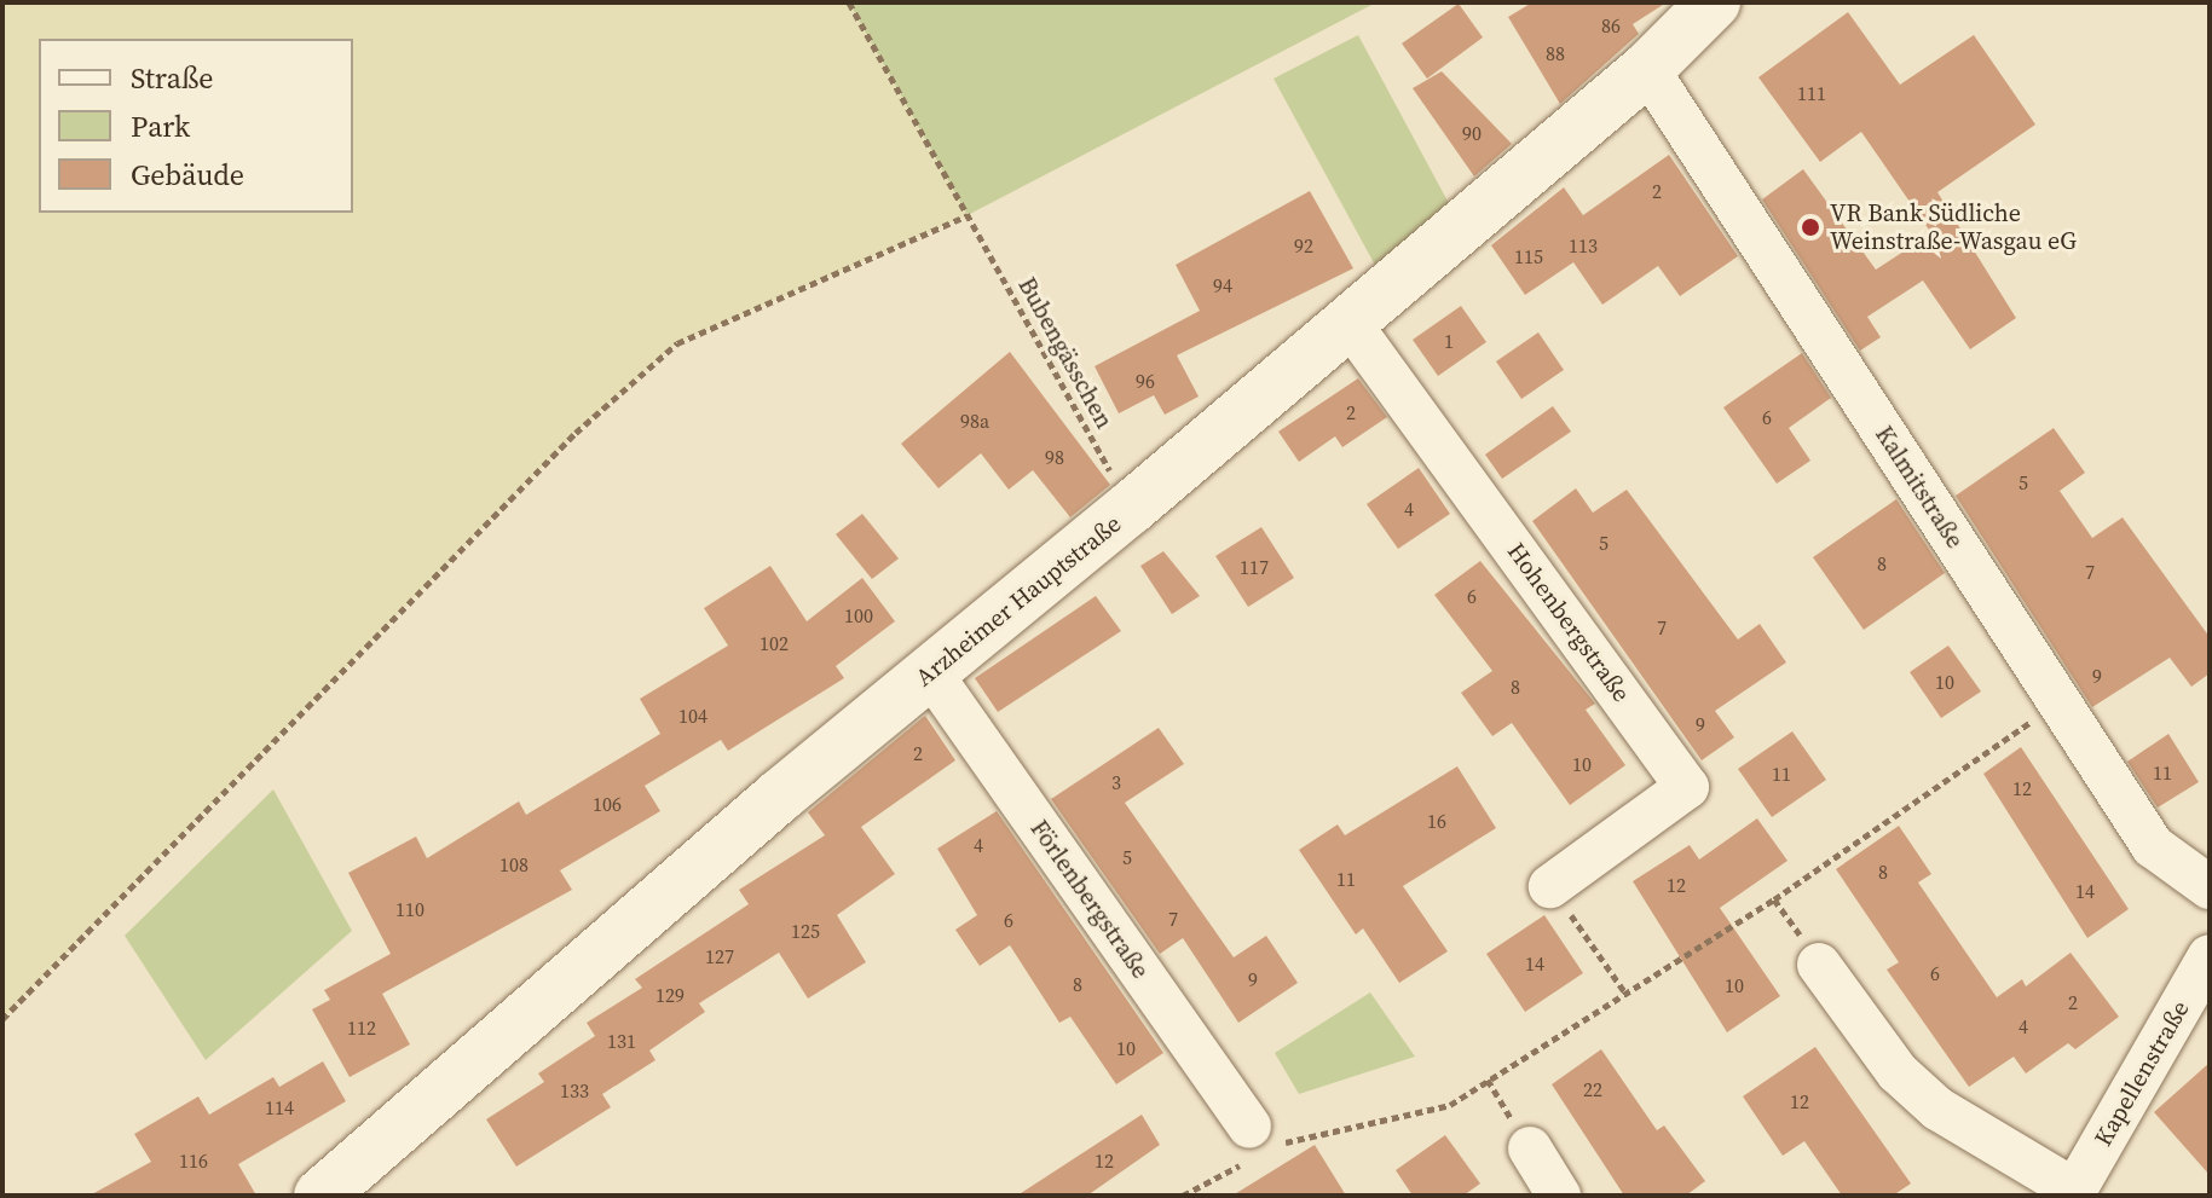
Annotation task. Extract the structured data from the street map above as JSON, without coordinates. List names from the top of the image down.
{
  "streets": {
    "street": [
      "Kalmitstraße",
      "Arzheimer Hauptstraße",
      "Hohenbergstraße",
      "Förlenbergstraße",
      "Kapellenstraße"
    ],
    "path": ["Bubengässchen"]
  },
  "crossings": [
    ["Bubengässchen", "Arzheimer Hauptstraße"],
    ["Kalmitstraße", "Arzheimer Hauptstraße"],
    ["Arzheimer Hauptstraße", "Hohenbergstraße"],
    ["Arzheimer Hauptstraße", "Förlenbergstraße"]
  ],
  "places": ["VR Bank Südliche Weinstraße-Wasgau eG"],
  "house_numbers": [
    "86",
    "88",
    "111",
    "90",
    "2",
    "92",
    "113",
    "115",
    "94",
    "1",
    "96",
    "2",
    "6",
    "98a",
    "98",
    "5",
    "4",
    "5",
    "8",
    "117",
    "7",
    "6",
    "100",
    "7",
    "102",
    "9",
    "10",
    "8",
    "104",
    "9",
    "2",
    "10",
    "11",
    "11",
    "3",
    "12",
    "106",
    "16",
    "4",
    "5",
    "108",
    "8",
    "11",
    "12",
    "14",
    "110",
    "7",
    "6",
    "125",
    "127",
    "14",
    "6",
    "9",
    "8",
    "10",
    "129",
    "2",
    "4",
    "112",
    "131",
    "10",
    "22",
    "133",
    "12",
    "114",
    "116",
    "12"
  ],
  "legend": ["Straße", "Park", "Gebäude"]
}
